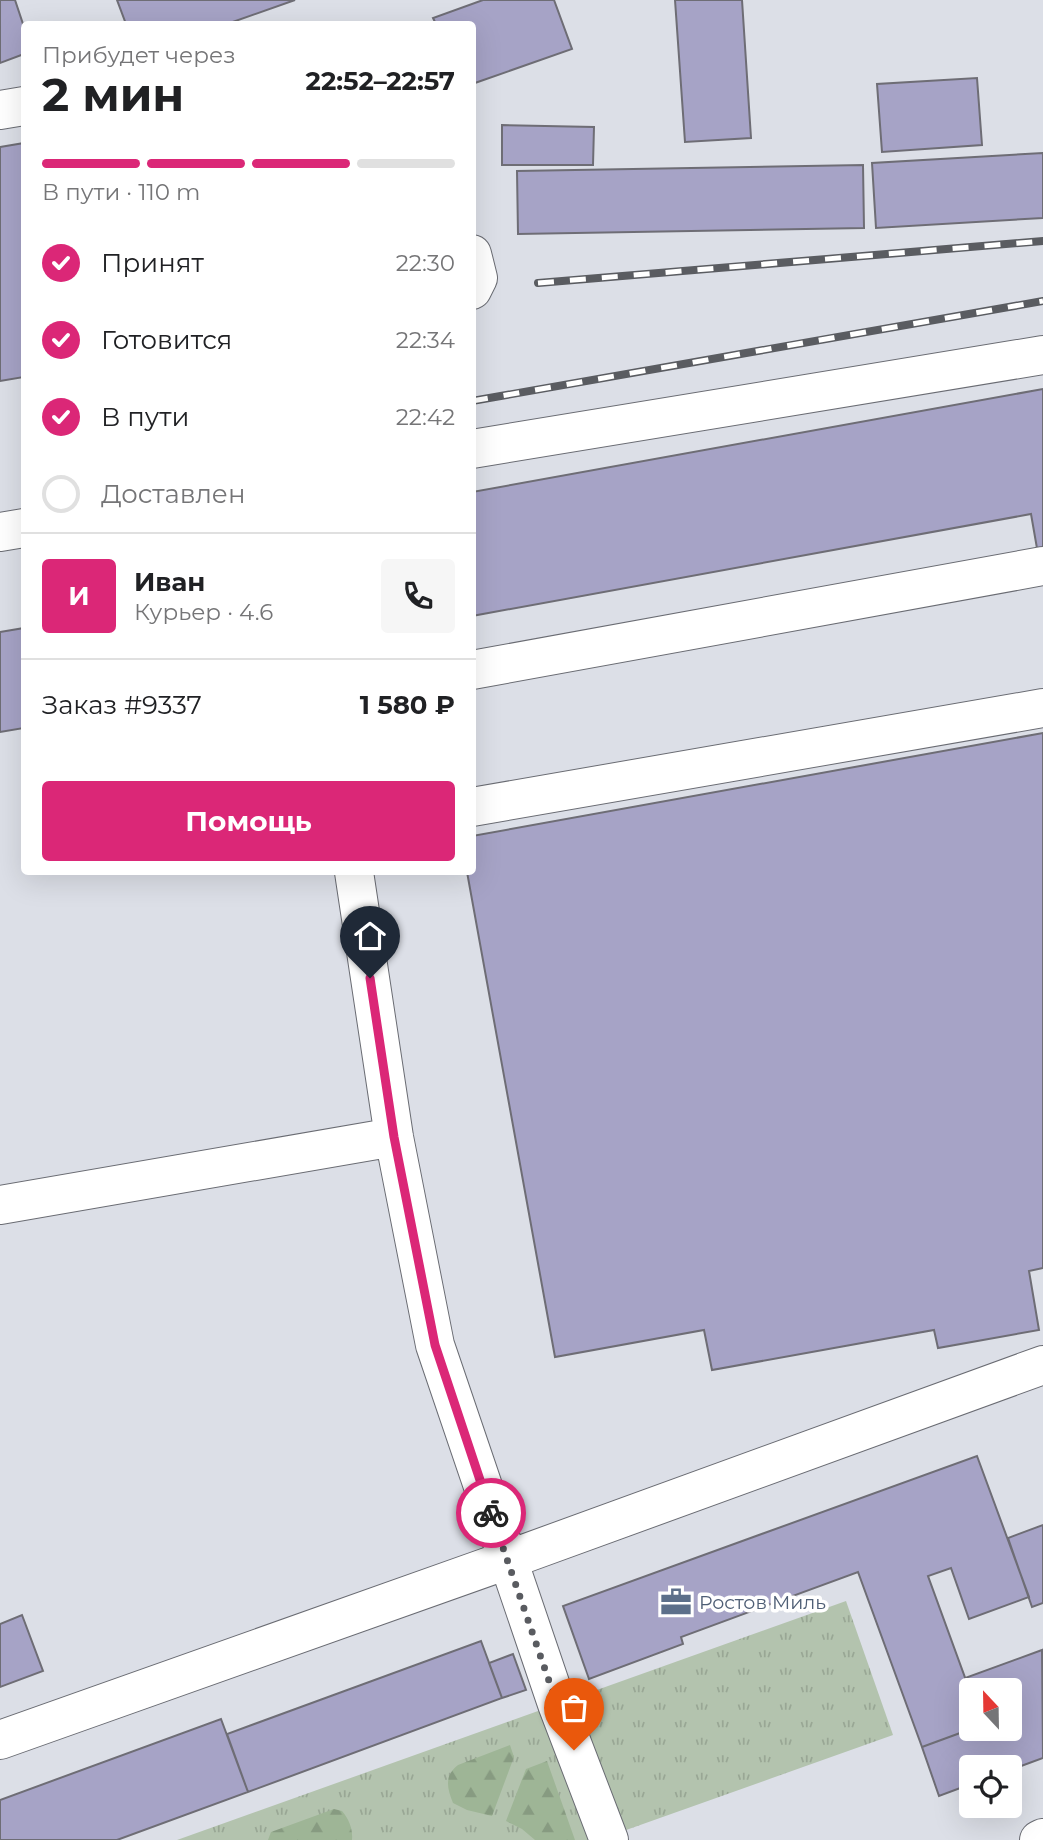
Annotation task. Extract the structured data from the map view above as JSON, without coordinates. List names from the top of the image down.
{
  "places": {
    "office": ["Ростов Миль"]
  },
  "north": "top",
  "page": {
    "heading": ["2 мин", "Прибудет через", "22:52–22:57"],
    "panel": [
      "Иван",
      "Курьер · 4.6",
      "Заказ #9337",
      "1 580 ₽"
    ],
    "bar": "В пути · 110 m",
    "list": [
      ["Принят", "22:30"],
      ["Готовится", "22:34"],
      ["В пути", "22:42"],
      "Доставлен"
    ],
    "round": "И",
    "buttons": "Помощь"
  }
}
